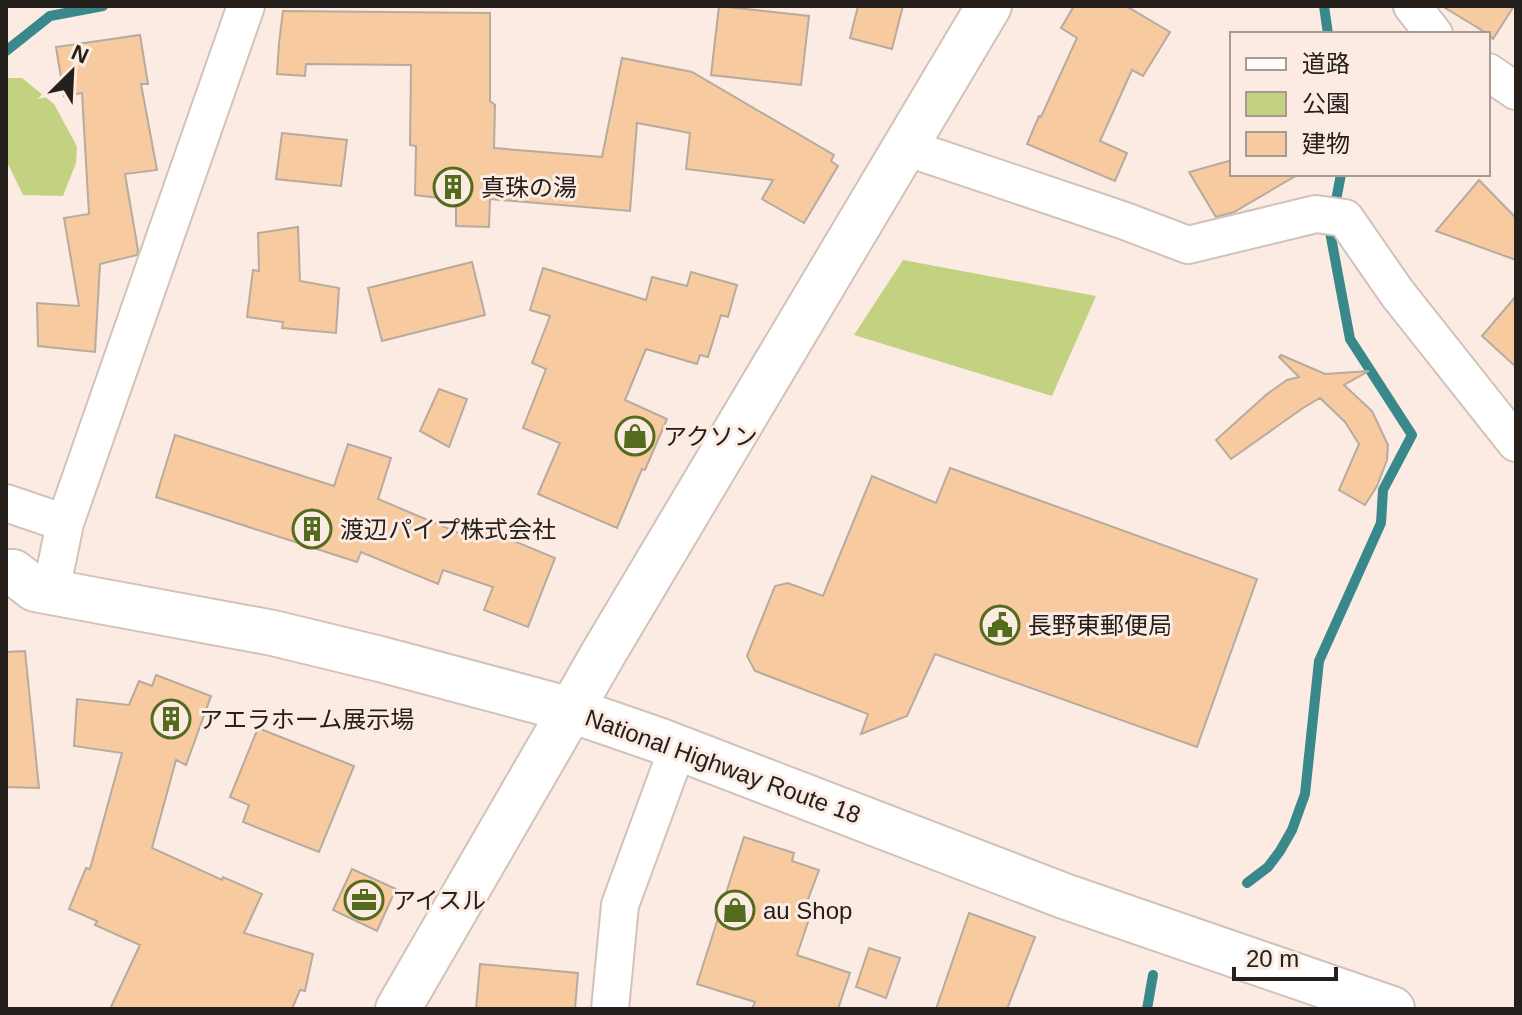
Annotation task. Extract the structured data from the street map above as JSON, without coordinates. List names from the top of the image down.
{
  "streets": {
    "main road": ["National Highway Route 18"]
  },
  "places": {
    "building": ["真珠の湯", "渡辺パイプ株式会社", "アエラホーム展示場"],
    "shop": ["アクソン", "au Shop"],
    "public building": ["長野東郵便局"],
    "office": ["アイスル"]
  },
  "legend": ["道路", "公園", "建物"],
  "scale_bar": "20 m",
  "north": "top right"
}
